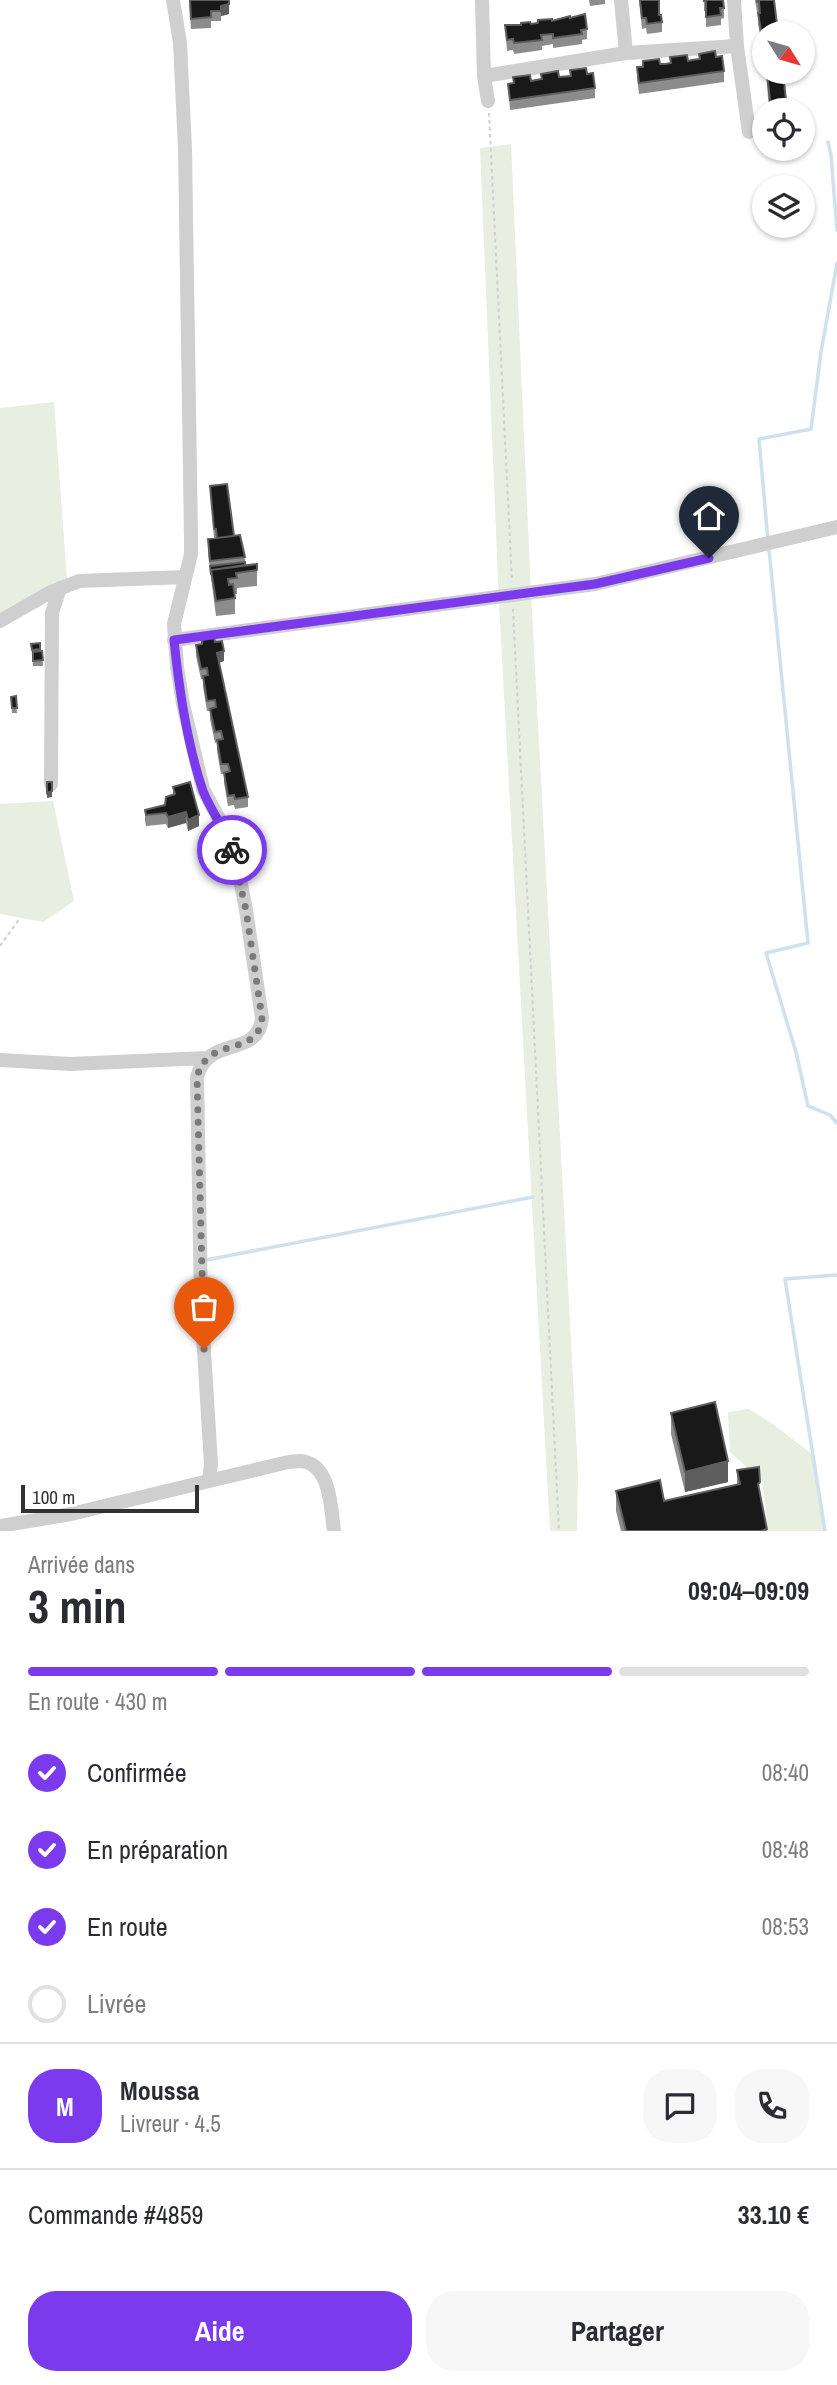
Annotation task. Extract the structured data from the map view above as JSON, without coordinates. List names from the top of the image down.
{
  "scale_bar": "100 m",
  "north": "bottom right",
  "page": {
    "scale": "100 m",
    "heading": ["3 min", "Arrivée dans", "09:04–09:09"],
    "panel": [
      "Moussa",
      "Livreur · 4.5",
      "Commande #4859",
      "33.10 €"
    ],
    "bar": "En route · 430 m",
    "list": [
      ["Confirmée", "08:40"],
      ["En préparation", "08:48"],
      ["En route", "08:53"],
      "Livrée"
    ],
    "round": "M",
    "buttons": ["Aide", "Partager"]
  }
}
